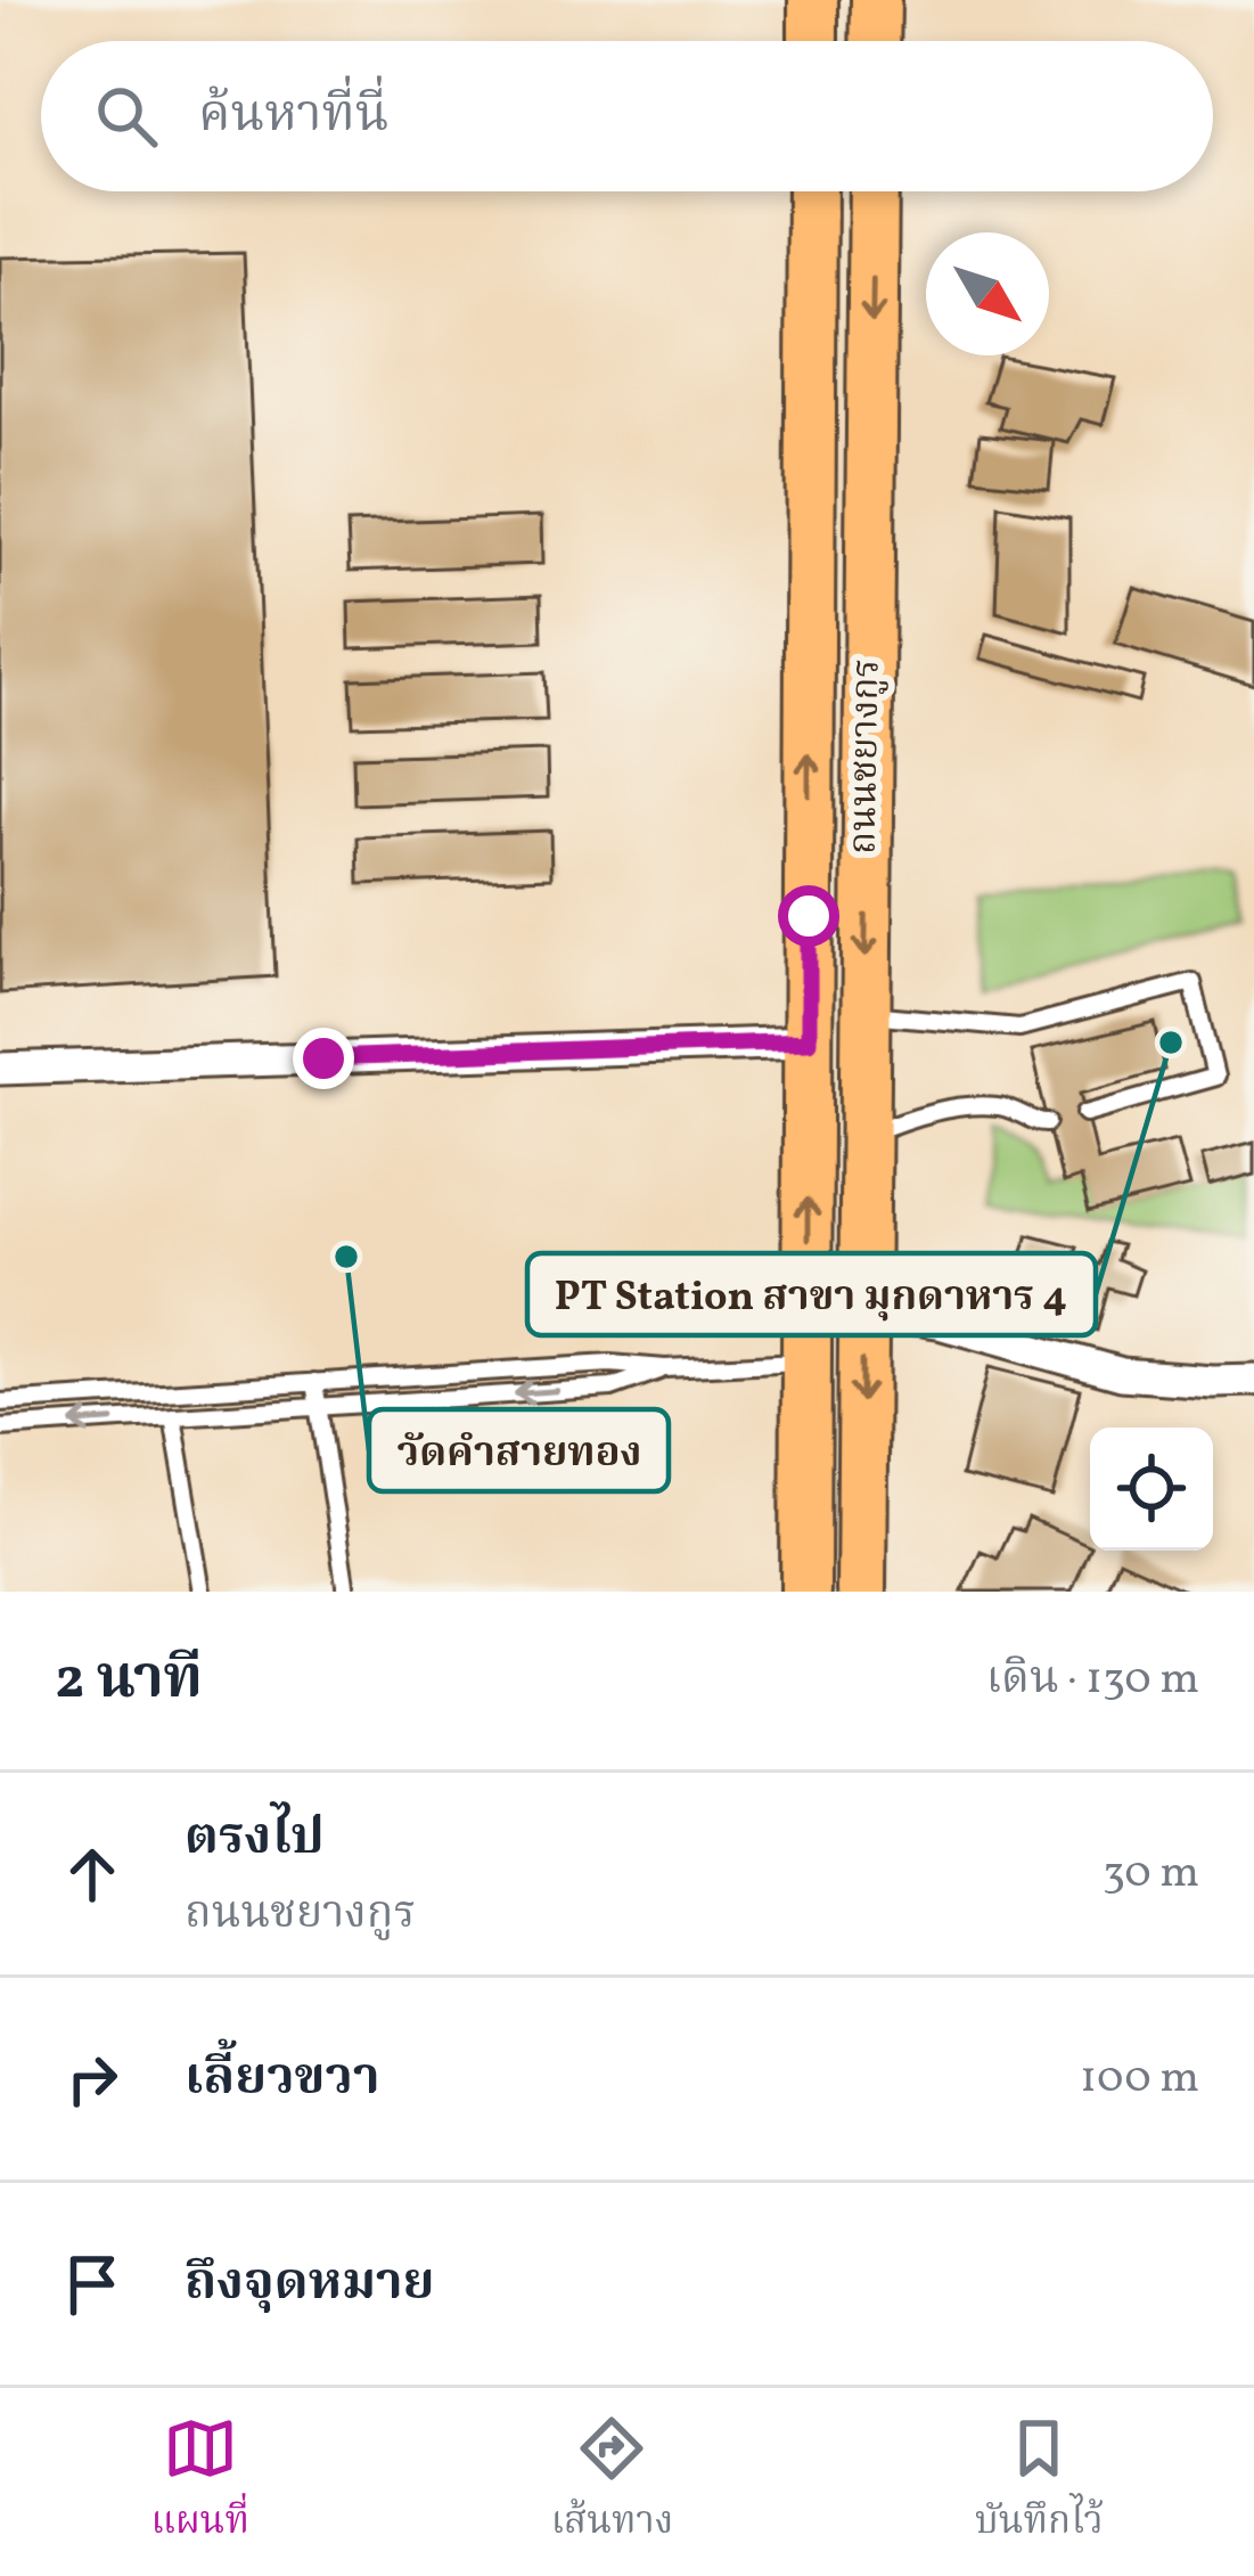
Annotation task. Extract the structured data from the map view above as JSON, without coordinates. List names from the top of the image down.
{
  "streets": {
    "main road": ["ถนนชยางกูร"]
  },
  "places": ["PT Station สาขา มุกดาหาร 4", "วัดคำสายทอง"],
  "north": "bottom right",
  "page": {
    "search": "ค้นหาที่นี่",
    "heading": ["2 นาที", "เดิน · 130 m"],
    "list": [
      ["ตรงไป", "ถนนชยางกูร", "30 m"],
      ["เลี้ยวขวา", "100 m"],
      "ถึงจุดหมาย"
    ],
    "nav": ["แผนที่", "เส้นทาง", "บันทึกไว้"]
  }
}
